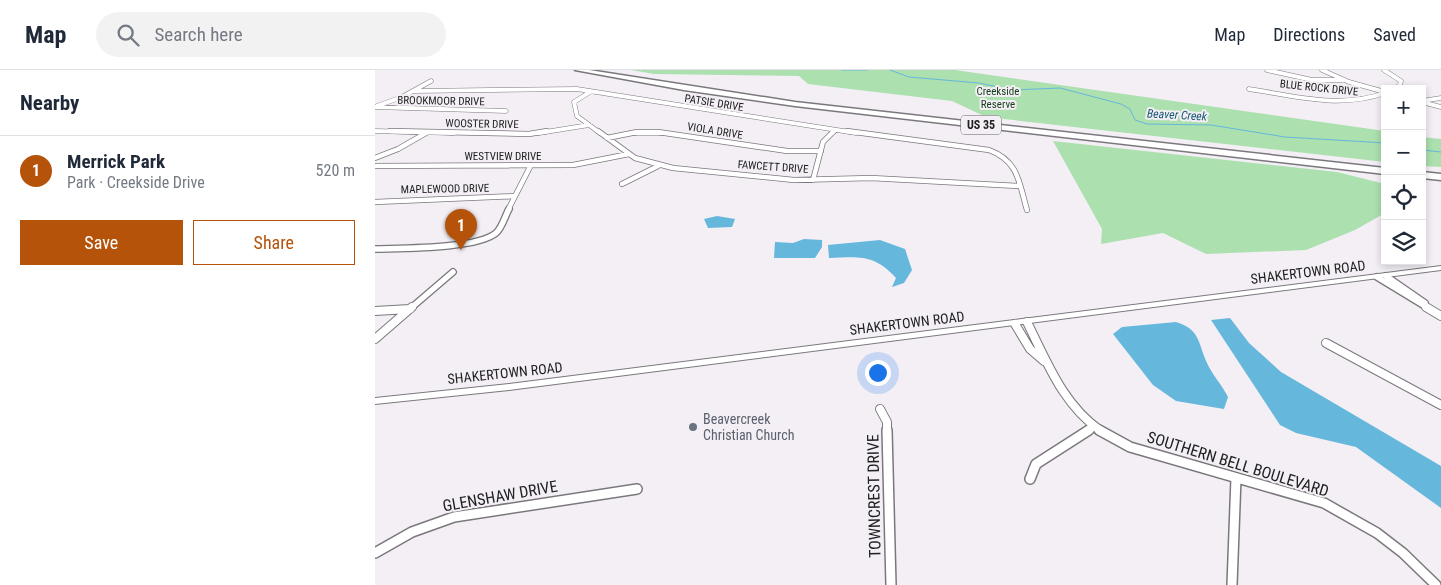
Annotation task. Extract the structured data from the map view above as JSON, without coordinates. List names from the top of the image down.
{
  "streets": {
    "highway": ["US 35"],
    "street": [
      "BLUE ROCK DRIVE",
      "BROOKMOOR DRIVE",
      "PATSIE DRIVE",
      "WOOSTER DRIVE",
      "VIOLA DRIVE",
      "WESTVIEW DRIVE",
      "FAWCETT DRIVE",
      "MAPLEWOOD DRIVE",
      "SHAKERTOWN ROAD",
      "SOUTHERN BELL BOULEVARD",
      "GLENSHAW DRIVE",
      "TOWNCREST DRIVE"
    ]
  },
  "crossings": [
    ["PATSIE DRIVE", "FAWCETT DRIVE"],
    ["WOOSTER DRIVE", "FAWCETT DRIVE"],
    ["VIOLA DRIVE", "FAWCETT DRIVE"],
    ["WESTVIEW DRIVE", "FAWCETT DRIVE"],
    ["SHAKERTOWN ROAD", "SOUTHERN BELL BOULEVARD"]
  ],
  "water": ["Beaver Creek"],
  "parks": ["Creekside Reserve"],
  "places": ["Beavercreek Christian Church"],
  "page": {
    "header": "Map",
    "search": "Search here",
    "nav": ["Map", "Directions", "Saved"],
    "heading": "Nearby",
    "map_buttons": ["+", "−"],
    "list": [
      {
        "mark": "1",
        "name": "Merrick Park",
        "note": "Park · Creekside Drive",
        "value": "520 m"
      }
    ],
    "buttons": ["Save", "Share"],
    "pins": "1"
  }
}
